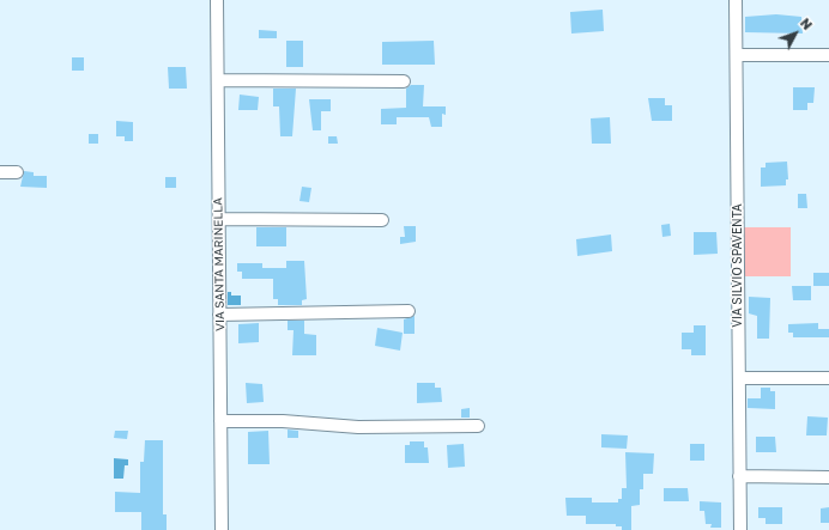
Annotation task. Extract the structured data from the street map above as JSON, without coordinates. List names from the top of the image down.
{
  "streets": {
    "street": ["VIA SANTA MARINELLA", "VIA SILVIO SPAVENTA"]
  },
  "north": "top right"
}
